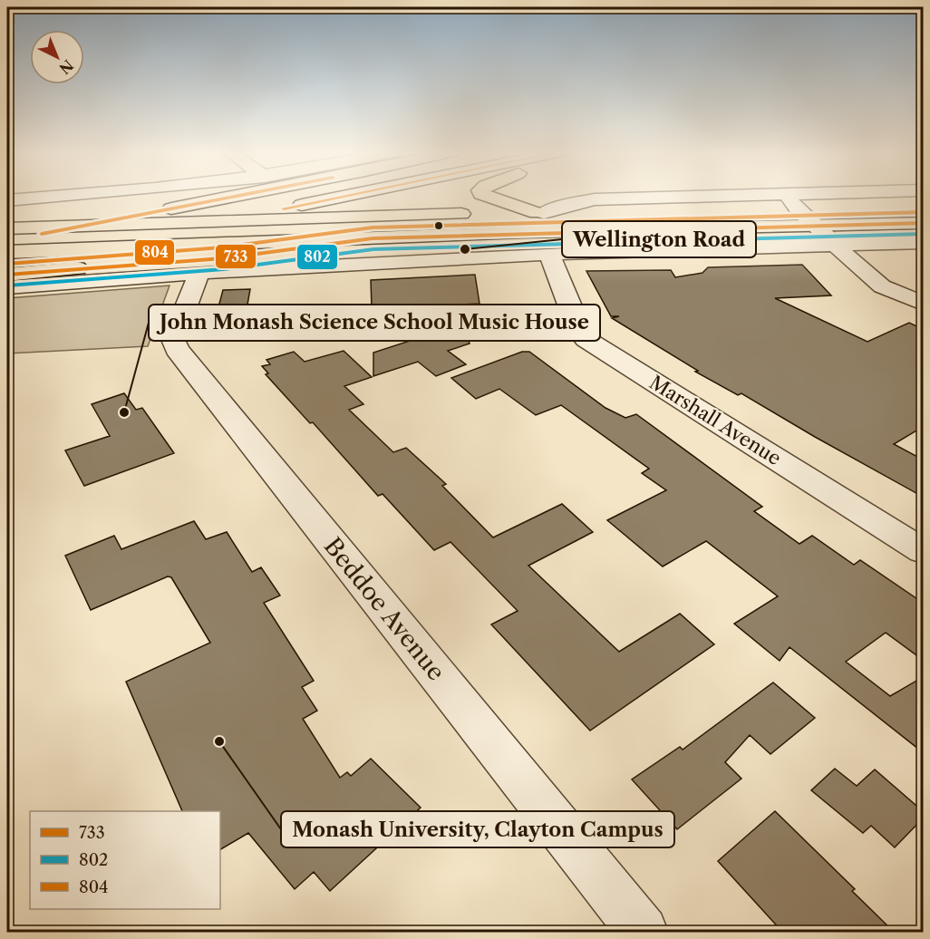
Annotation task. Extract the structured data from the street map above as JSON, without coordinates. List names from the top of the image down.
{
  "streets": {
    "street": ["Marshall Avenue", "Beddoe Avenue"]
  },
  "places": ["Wellington Road", "John Monash Science School Music House", "Monash University, Clayton Campus"],
  "lines": ["transit line 733", "transit line 804", "transit line 802"],
  "legend": ["733", "802", "804"],
  "north": "bottom right"
}
